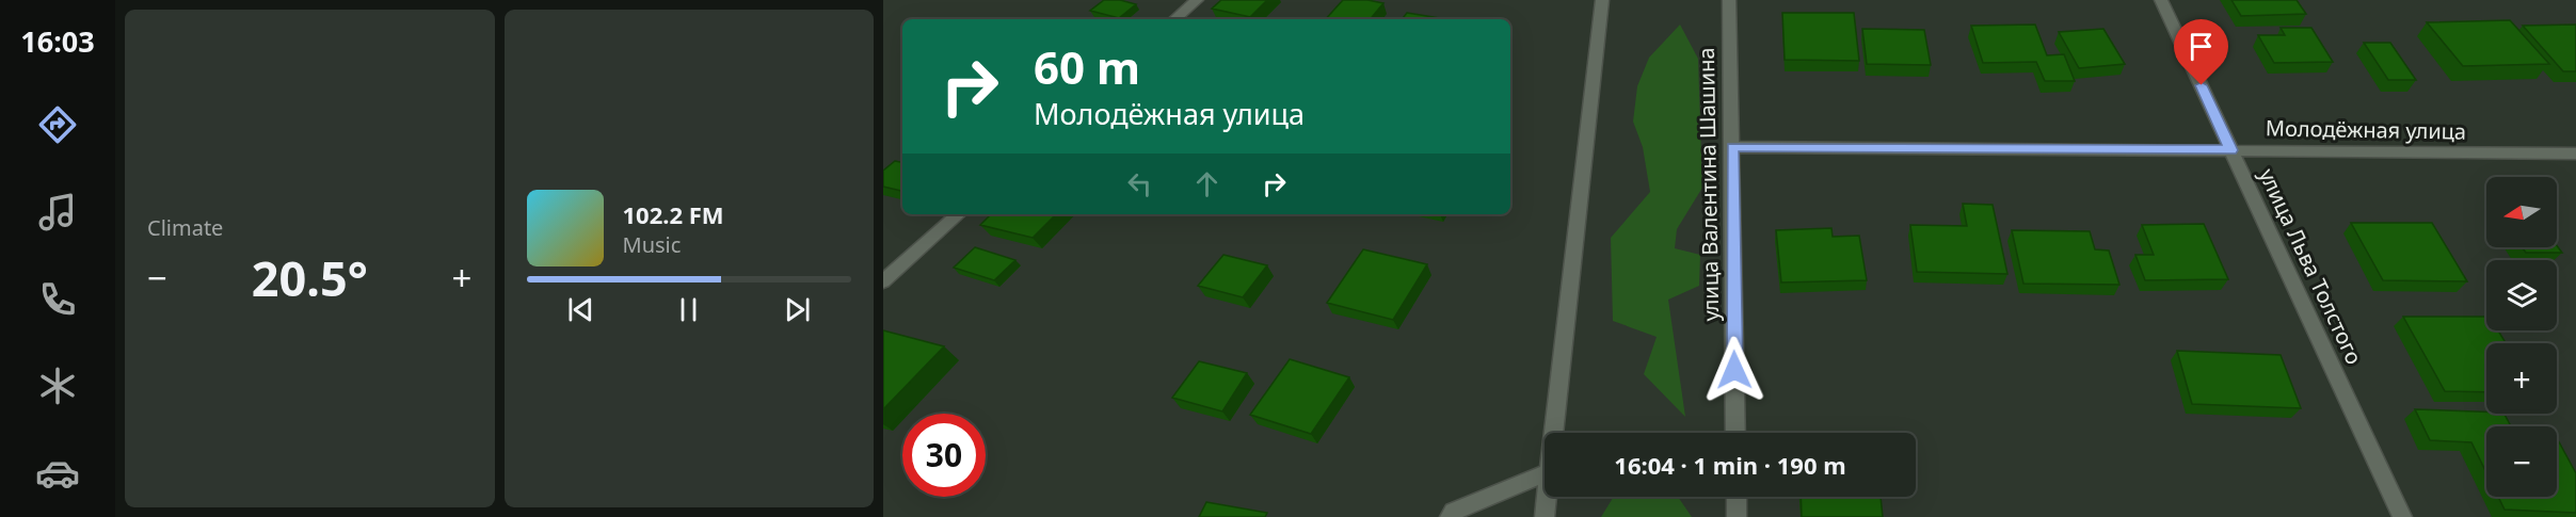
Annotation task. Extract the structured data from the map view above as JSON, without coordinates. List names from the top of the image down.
{
  "streets": {
    "street": ["Молодёжная улица", "улица Валентина Шашина", "улица Льва Толстого"]
  },
  "crossings": [
    ["Молодёжная улица", "улица Валентина Шашина"],
    ["Молодёжная улица", "улица Льва Толстого"]
  ],
  "north": "left",
  "page": {
    "tabs": "16:03",
    "tile": "Climate",
    "turn": ["60 m", "Молодёжная улица"],
    "map_buttons": ["+", "−"],
    "song": ["102.2 FM", "Music"],
    "heat": ["−", "20.5°", "+"],
    "limit": "30",
    "trip": "16:04 · 1 min · 190 m"
  }
}
